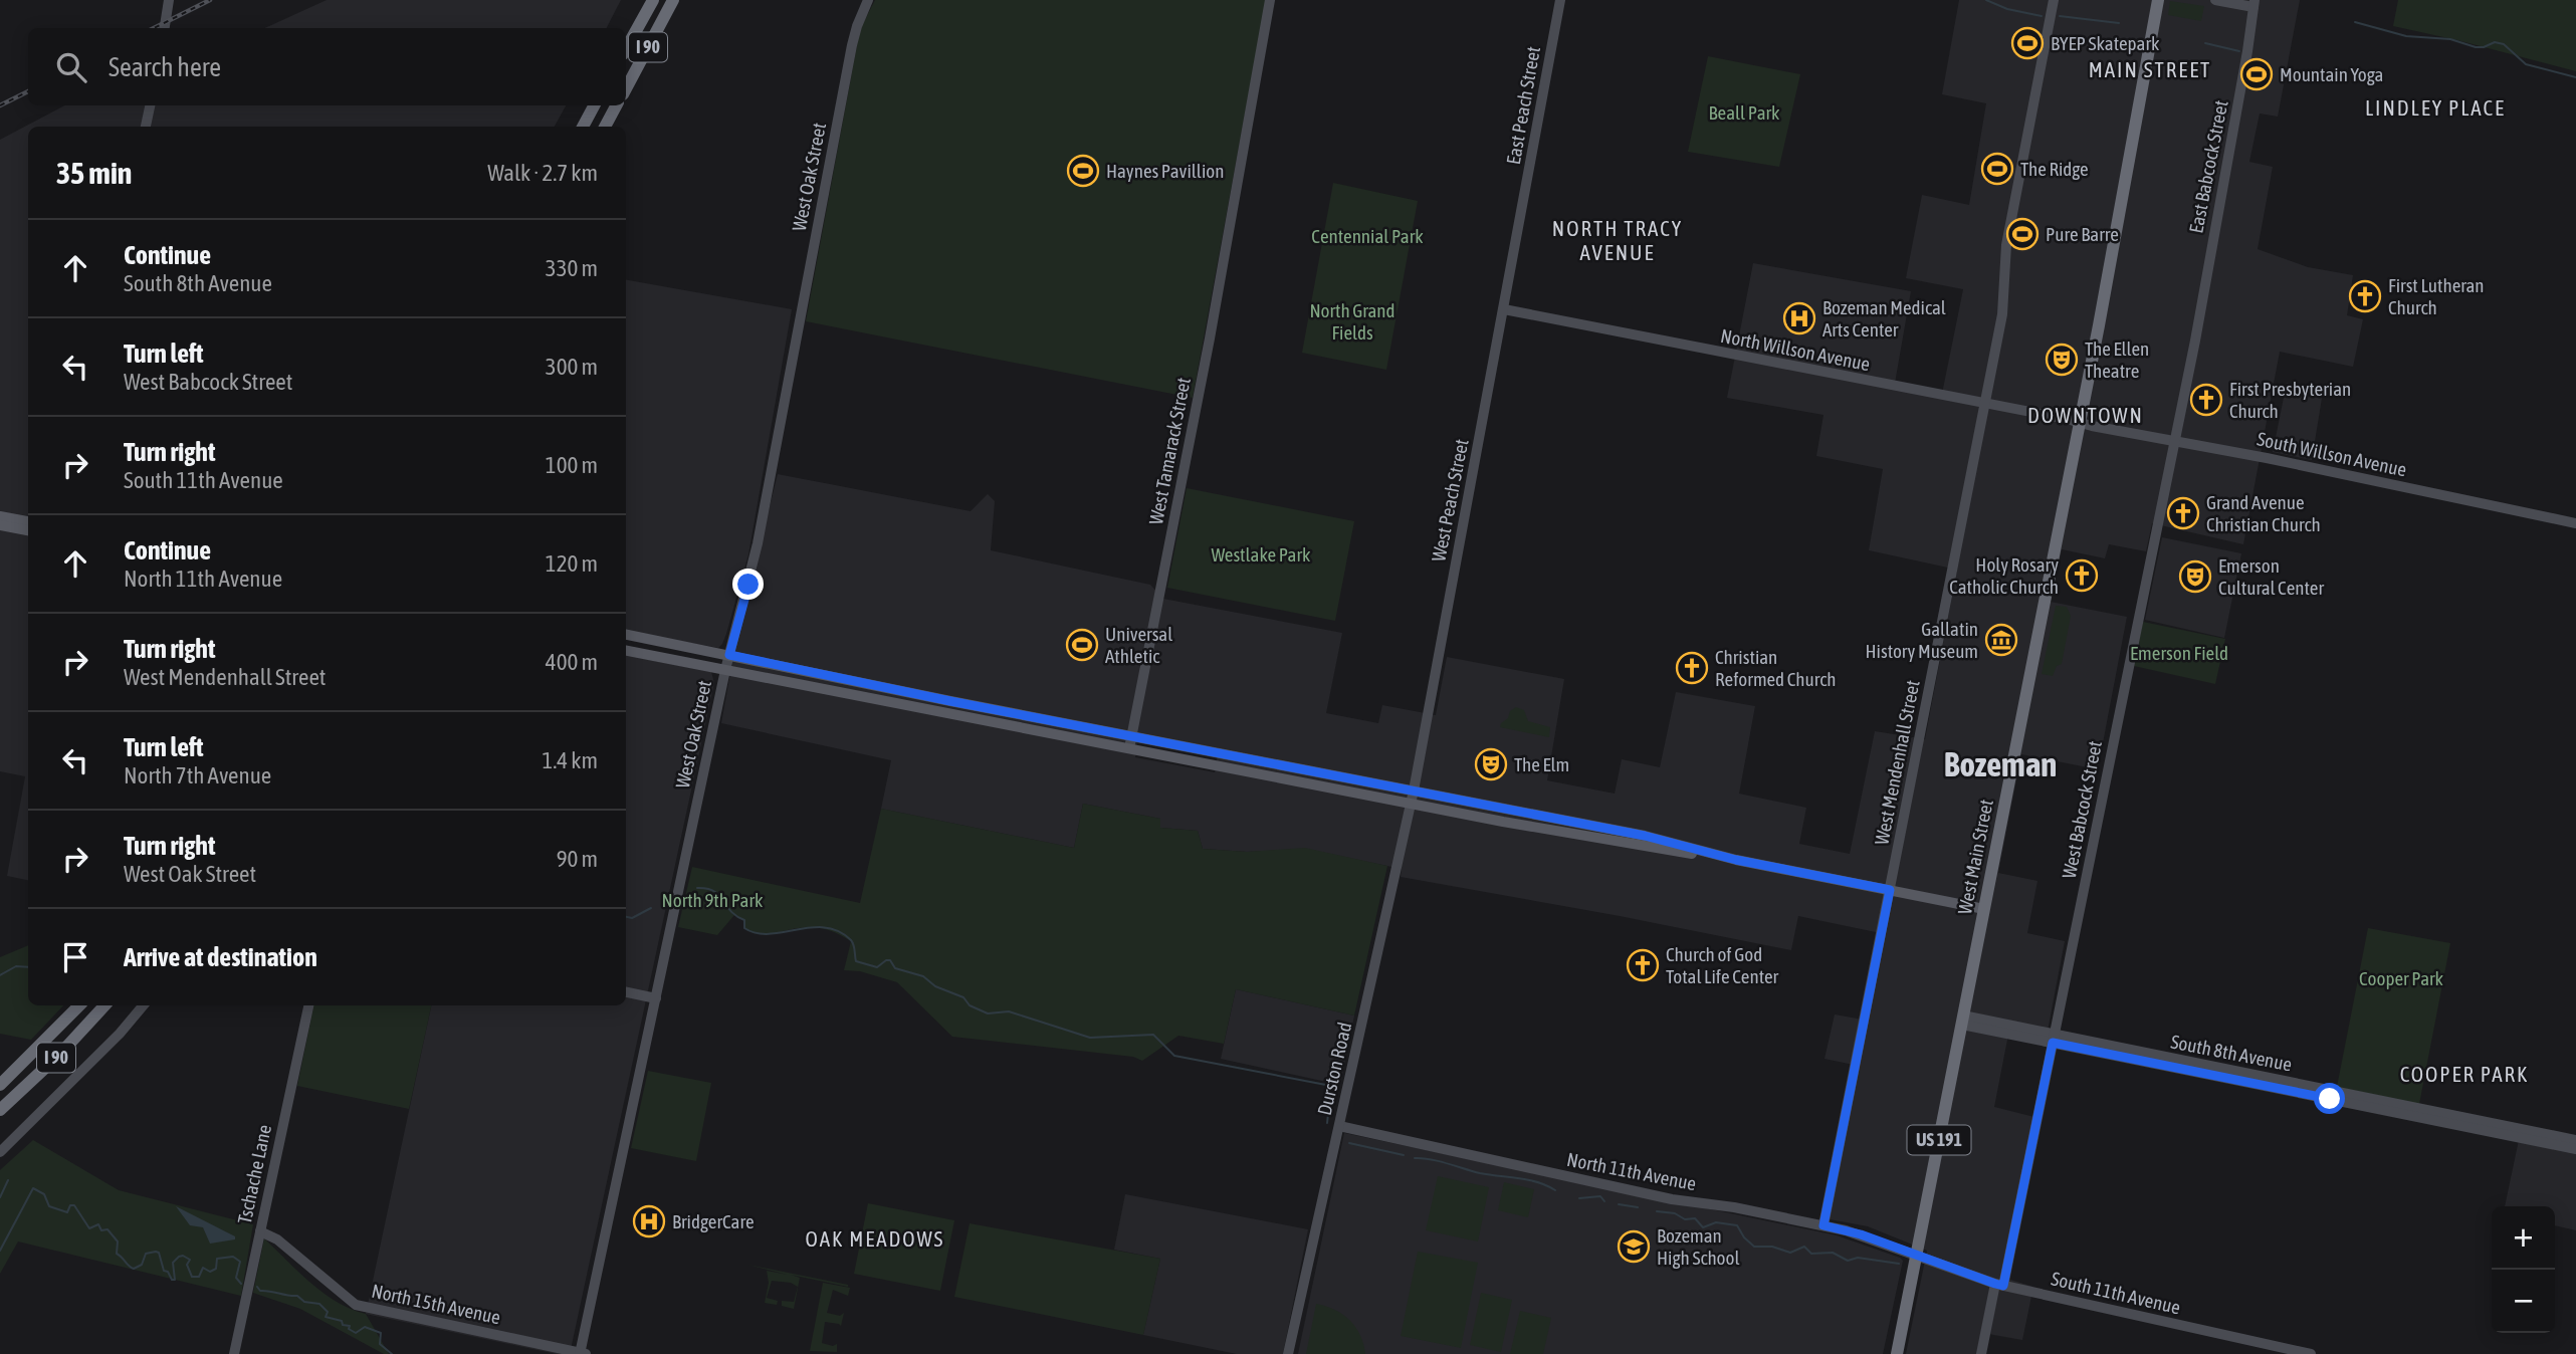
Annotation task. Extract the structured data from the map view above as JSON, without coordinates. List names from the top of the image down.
{
  "streets": {
    "highway": ["I 90", "West Main Street", "US 191"],
    "street": [
      "East Peach Street",
      "East Babcock Street",
      "West Oak Street",
      "North Willson Avenue",
      "West Tamarack Street",
      "South Willson Avenue",
      "West Peach Street",
      "West Mendenhall Street",
      "West Babcock Street",
      "South 8th Avenue",
      "Durston Road",
      "North 11th Avenue",
      "Tschache Lane",
      "South 11th Avenue",
      "North 15th Avenue"
    ]
  },
  "crossings": [
    ["East Peach Street", "West Peach Street"],
    ["East Babcock Street", "West Babcock Street"],
    ["West Oak Street", "North 15th Avenue"],
    ["North Willson Avenue", "South Willson Avenue"],
    ["North Willson Avenue", "West Peach Street"],
    ["North Willson Avenue", "West Mendenhall Street"],
    ["North Willson Avenue", "West Main Street"],
    ["South Willson Avenue", "West Babcock Street"],
    ["South Willson Avenue", "West Main Street"],
    ["West Peach Street", "Durston Road"],
    ["West Mendenhall Street", "North 11th Avenue"],
    ["West Babcock Street", "South 8th Avenue"],
    ["West Babcock Street", "South 11th Avenue"],
    ["West Main Street", "South 8th Avenue"],
    ["West Main Street", "North 11th Avenue"],
    ["West Main Street", "South 11th Avenue"],
    ["Durston Road", "North 11th Avenue"],
    ["North 11th Avenue", "South 11th Avenue"],
    ["Tschache Lane", "North 15th Avenue"]
  ],
  "districts": [
    "MAIN STREET",
    "LINDLEY PLACE",
    "NORTH TRACY AVENUE",
    "DOWNTOWN",
    "Bozeman",
    "COOPER PARK",
    "OAK MEADOWS"
  ],
  "parks": [
    "Beall Park",
    "Centennial Park",
    "North Grand Fields",
    "Westlake Park",
    "Emerson Field",
    "North 9th Park",
    "Cooper Park"
  ],
  "places": {
    "sports": [
      "BYEP Skatepark",
      "Mountain Yoga",
      "The Ridge",
      "Haynes Pavillion",
      "Pure Barre",
      "Universal Athletic"
    ],
    "church": [
      "First Lutheran Church",
      "First Presbyterian Church",
      "Grand Avenue Christian Church",
      "Holy Rosary Catholic Church",
      "Christian Reformed Church",
      "Church of God Total Life Center"
    ],
    "hospital": ["Bozeman Medical Arts Center", "BridgerCare"],
    "theatre": ["The Ellen Theatre", "Emerson Cultural Center", "The Elm"],
    "museum": ["Gallatin History Museum"],
    "school or university": ["Bozeman High School"]
  },
  "page": {
    "search": "Search here",
    "heading": ["35 min", "Walk · 2.7 km"],
    "list": [
      ["Continue", "South 8th Avenue", "330 m"],
      ["Turn left", "West Babcock Street", "300 m"],
      ["Turn right", "South 11th Avenue", "100 m"],
      ["Continue", "North 11th Avenue", "120 m"],
      ["Turn right", "West Mendenhall Street", "400 m"],
      ["Turn left", "North 7th Avenue", "1.4 km"],
      ["Turn right", "West Oak Street", "90 m"],
      "Arrive at destination"
    ],
    "map_buttons": ["+", "−"]
  }
}
